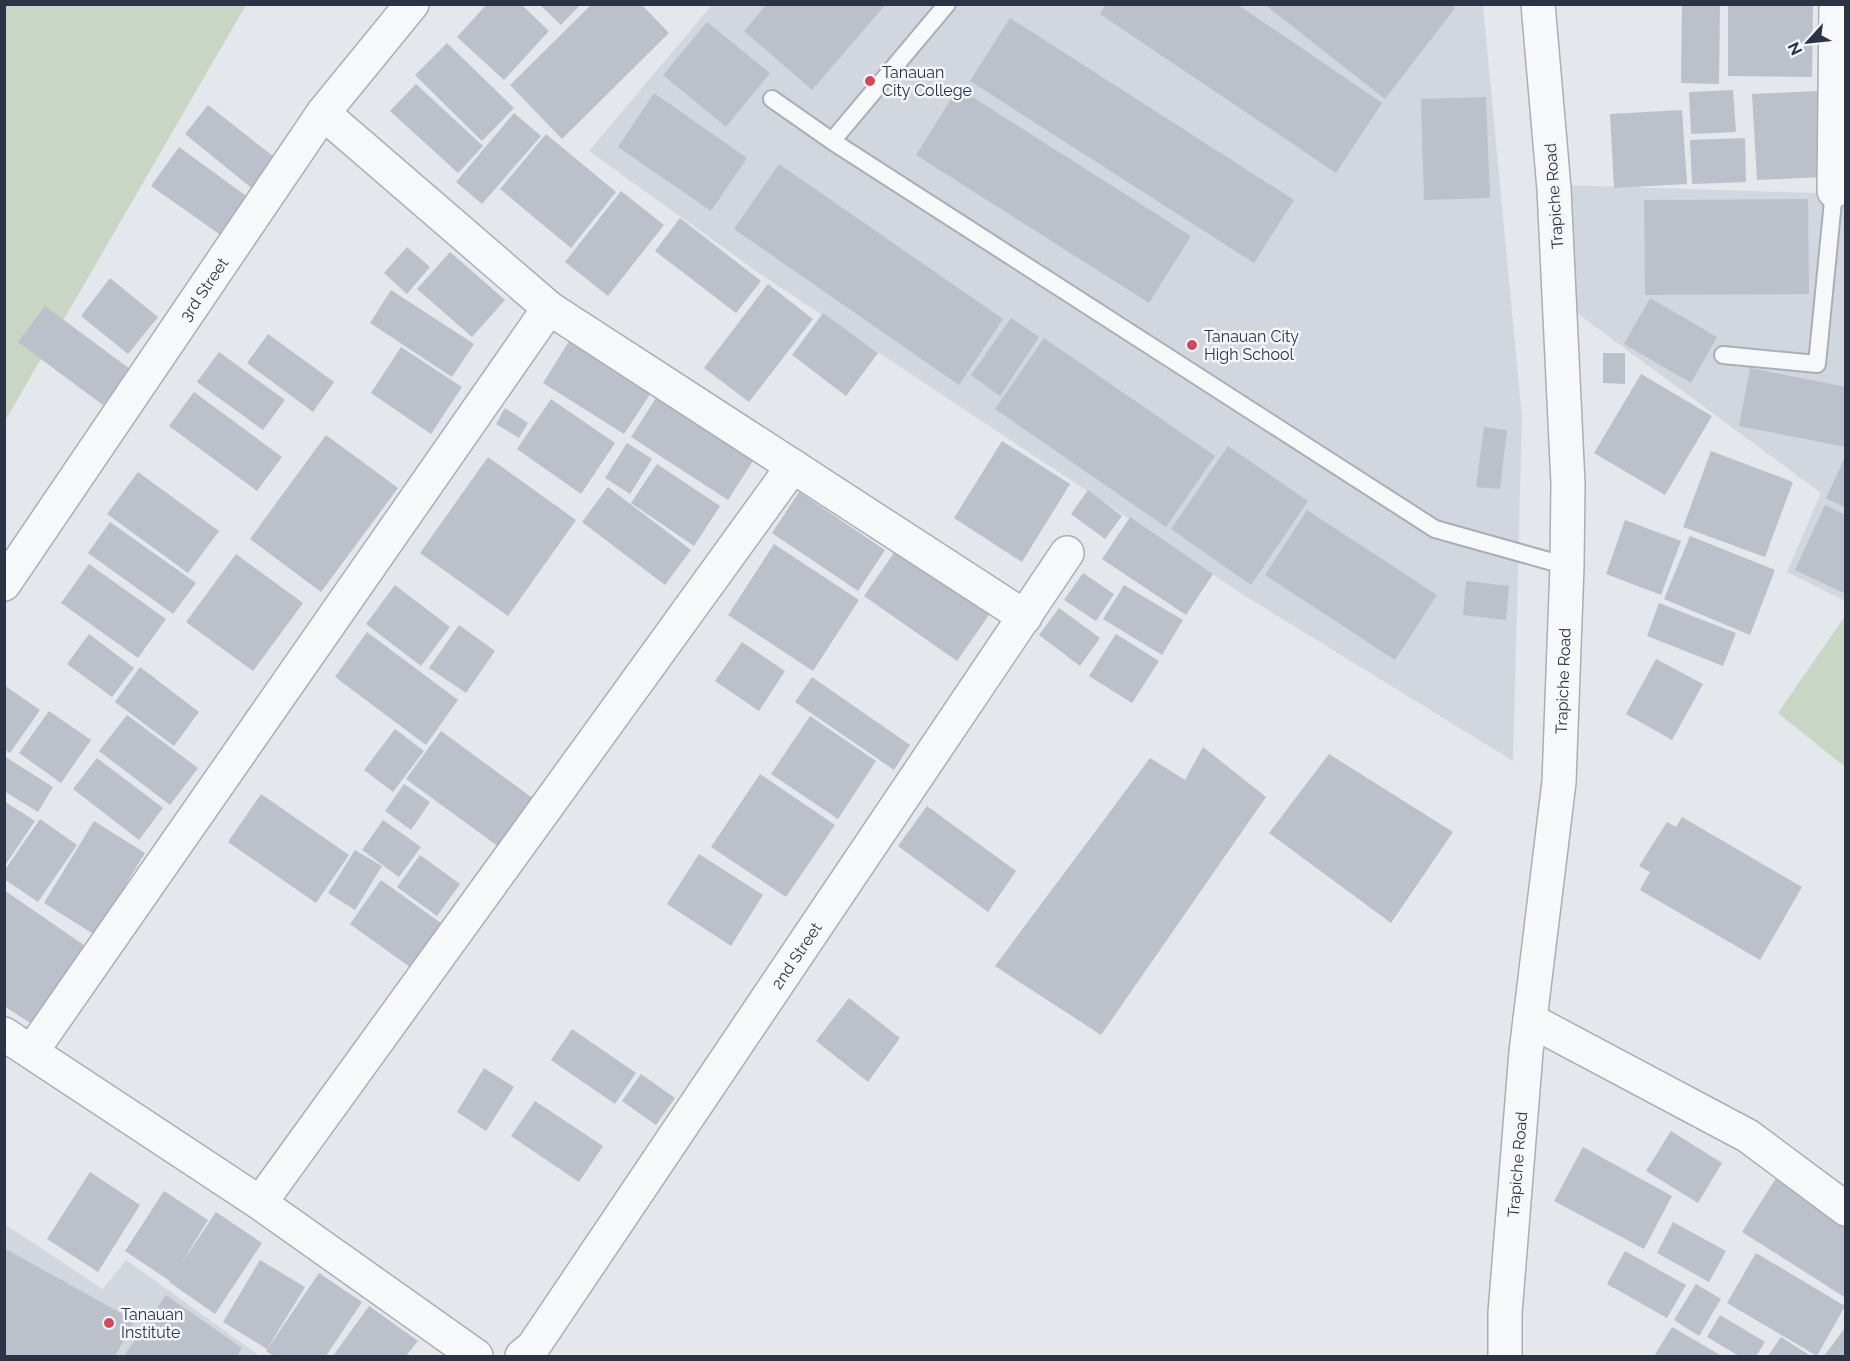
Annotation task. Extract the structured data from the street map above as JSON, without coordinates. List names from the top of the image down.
{
  "streets": {
    "street": ["Trapiche Road", "3rd Street", "2nd Street"]
  },
  "places": ["Tanauan City College", "Tanauan City High School", "Tanauan Institute"],
  "north": "bottom left"
}
